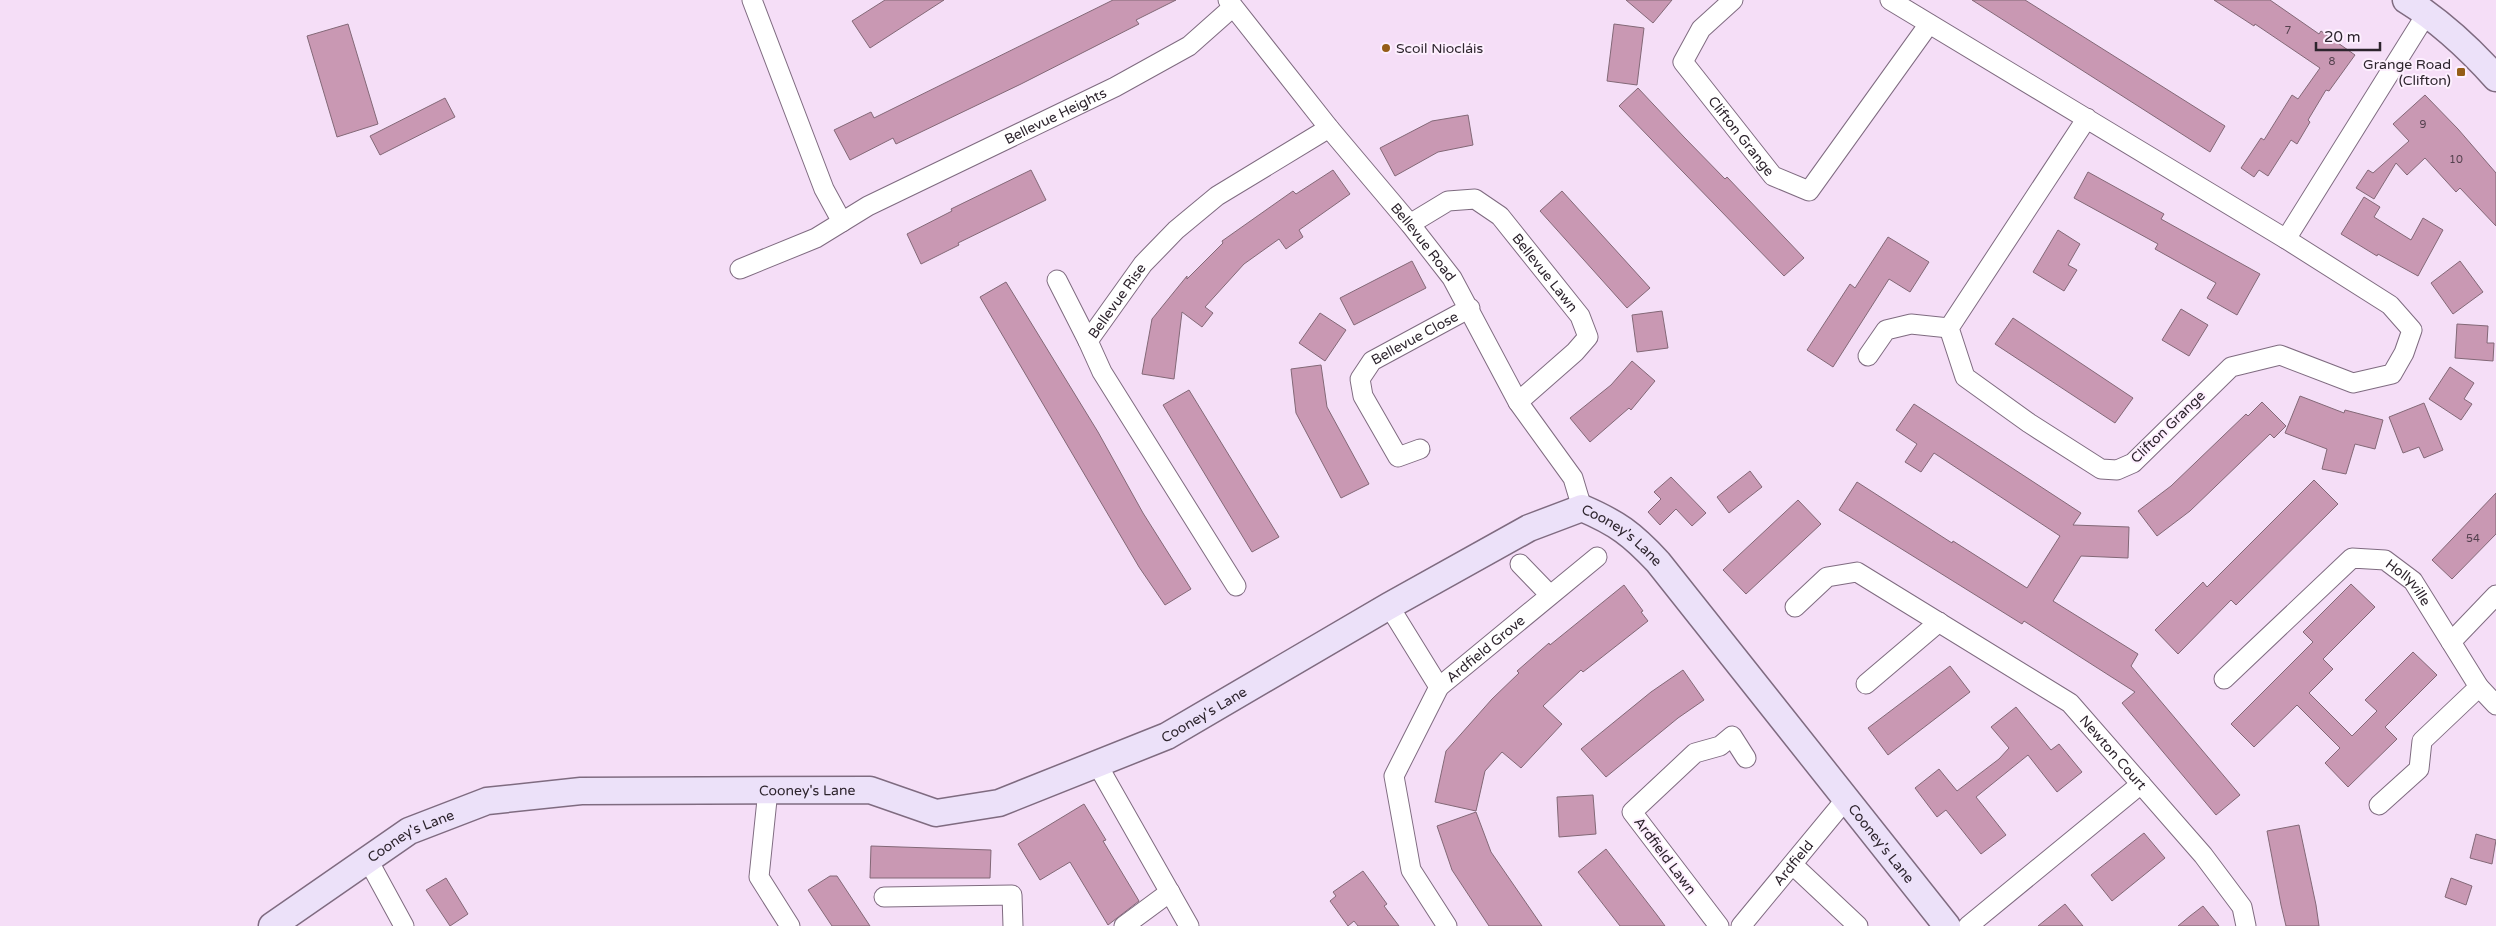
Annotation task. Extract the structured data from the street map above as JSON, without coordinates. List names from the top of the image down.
{
  "streets": {
    "street": [
      "Bellevue Heights",
      "Clifton Grange",
      "Bellevue Road",
      "Bellevue Lawn",
      "Bellevue Rise",
      "Bellevue Close",
      "Cooney's Lane",
      "Hollyville",
      "Ardfield Grove",
      "Newton Court",
      "Ardfield Lawn",
      "Ardfield"
    ]
  },
  "crossings": [
    ["Bellevue Heights", "Bellevue Road"],
    ["Bellevue Road", "Bellevue Lawn"],
    ["Bellevue Road", "Bellevue Rise"],
    ["Bellevue Road", "Bellevue Close"],
    ["Bellevue Road", "Cooney's Lane"],
    ["Cooney's Lane", "Ardfield"]
  ],
  "places": {
    "other": ["Scoil Niocláis"],
    "transit": ["Grange Road (Clifton)"]
  },
  "house_numbers": [
    "7",
    "8",
    "9",
    "10",
    "54"
  ],
  "scale_bar": "20 m"
}
